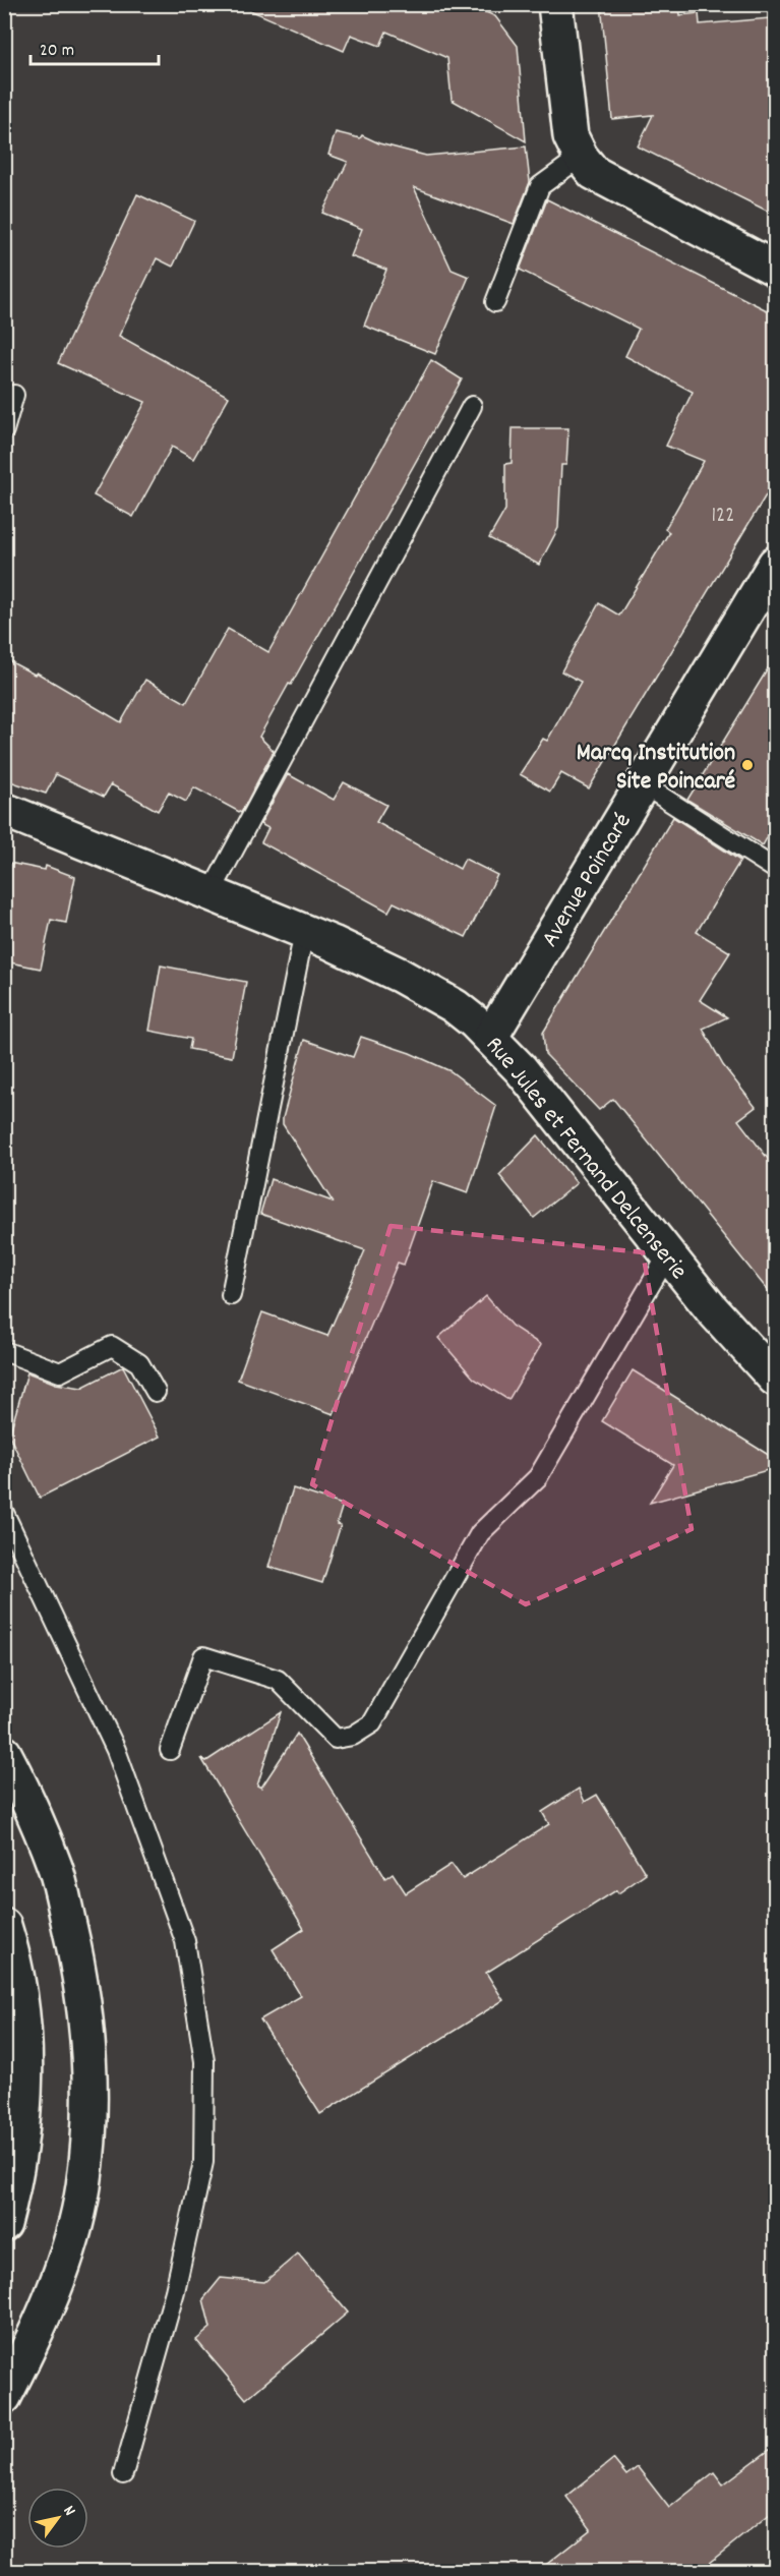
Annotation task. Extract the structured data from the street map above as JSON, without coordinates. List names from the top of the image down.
{
  "streets": {
    "street": ["Avenue Poincaré", "Rue Jules et Fernand Delcenserie"]
  },
  "crossings": [
    ["Avenue Poincaré", "Rue Jules et Fernand Delcenserie"]
  ],
  "places": ["Marcq Institution Site Poincaré"],
  "house_numbers": ["122"],
  "scale_bar": "20 m",
  "north": "top right"
}
